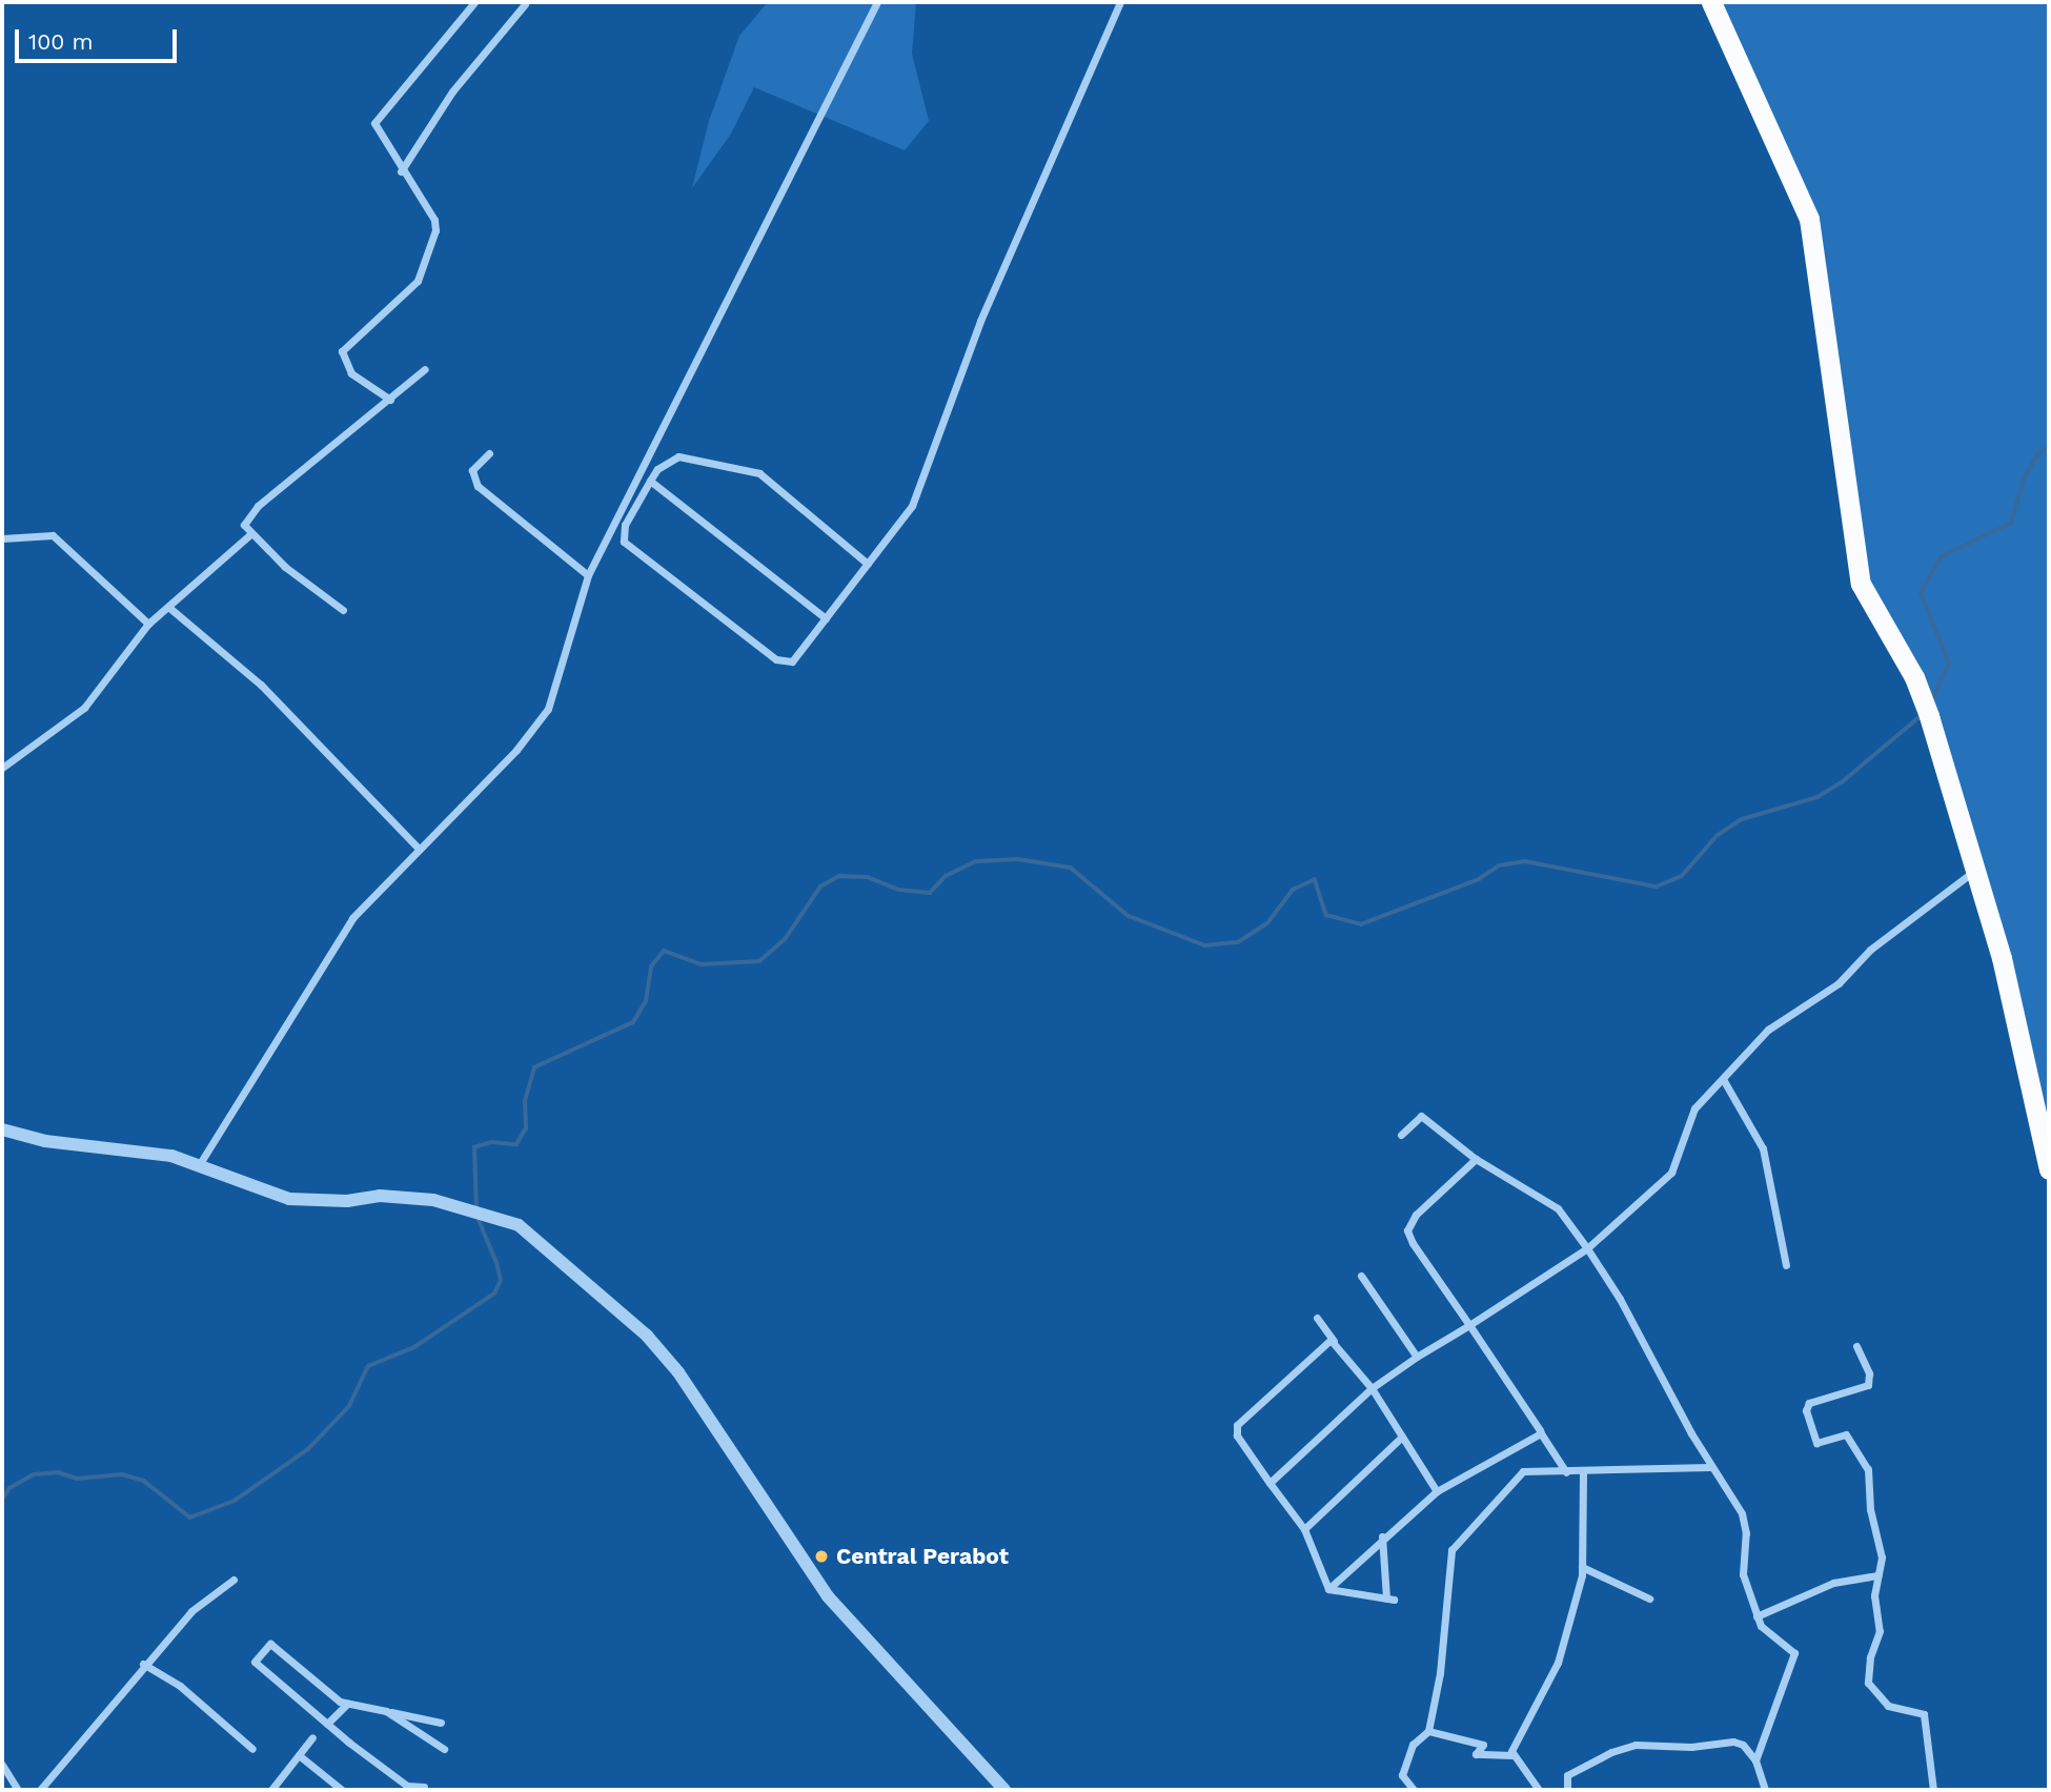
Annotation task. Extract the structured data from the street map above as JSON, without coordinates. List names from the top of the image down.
{
  "places": ["Central Perabot"],
  "scale_bar": "100 m"
}
